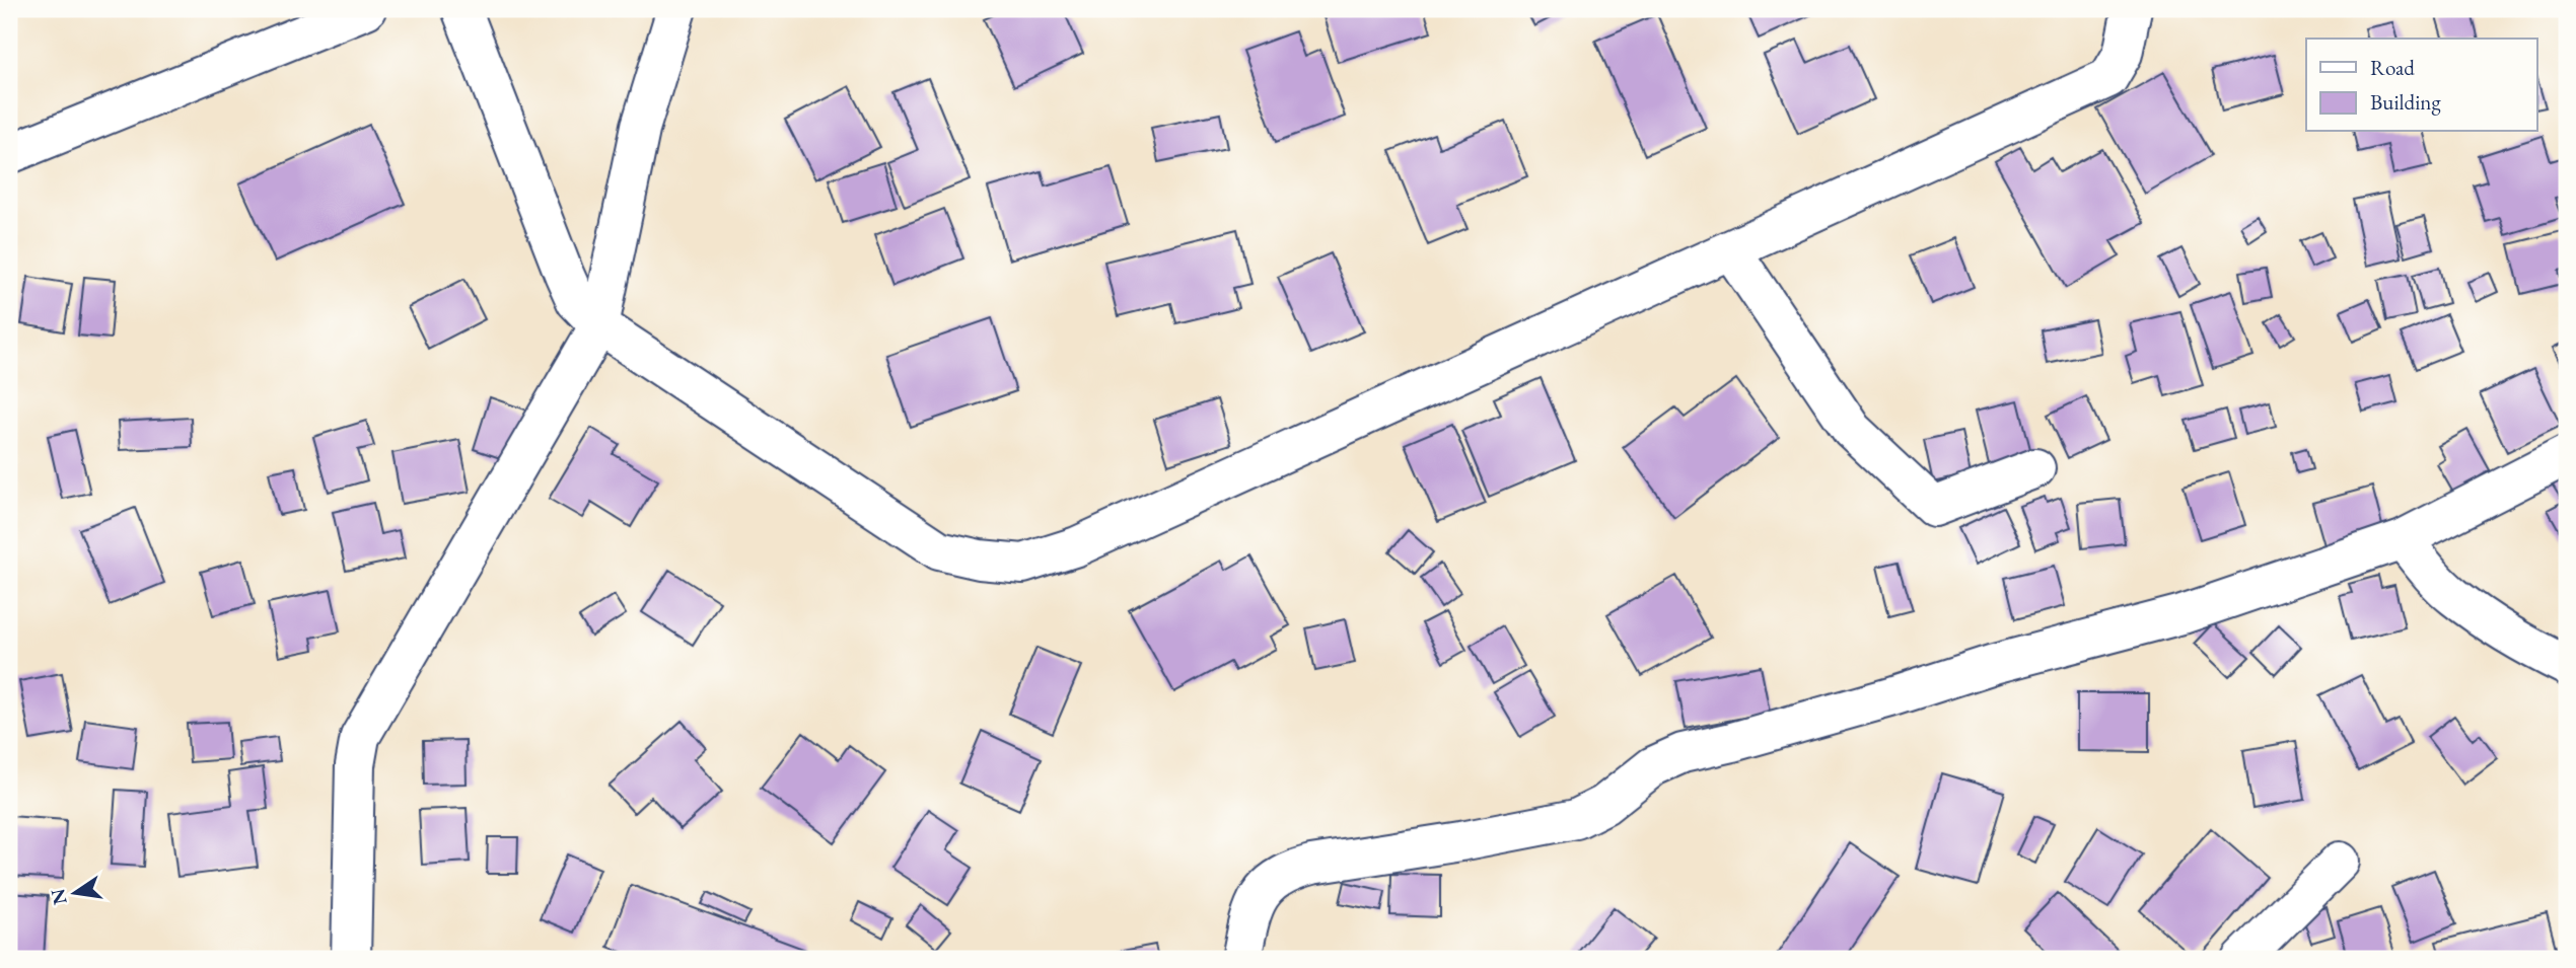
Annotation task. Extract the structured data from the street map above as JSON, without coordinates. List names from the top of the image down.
{
  "legend": ["Road", "Building"],
  "north": "left"
}
